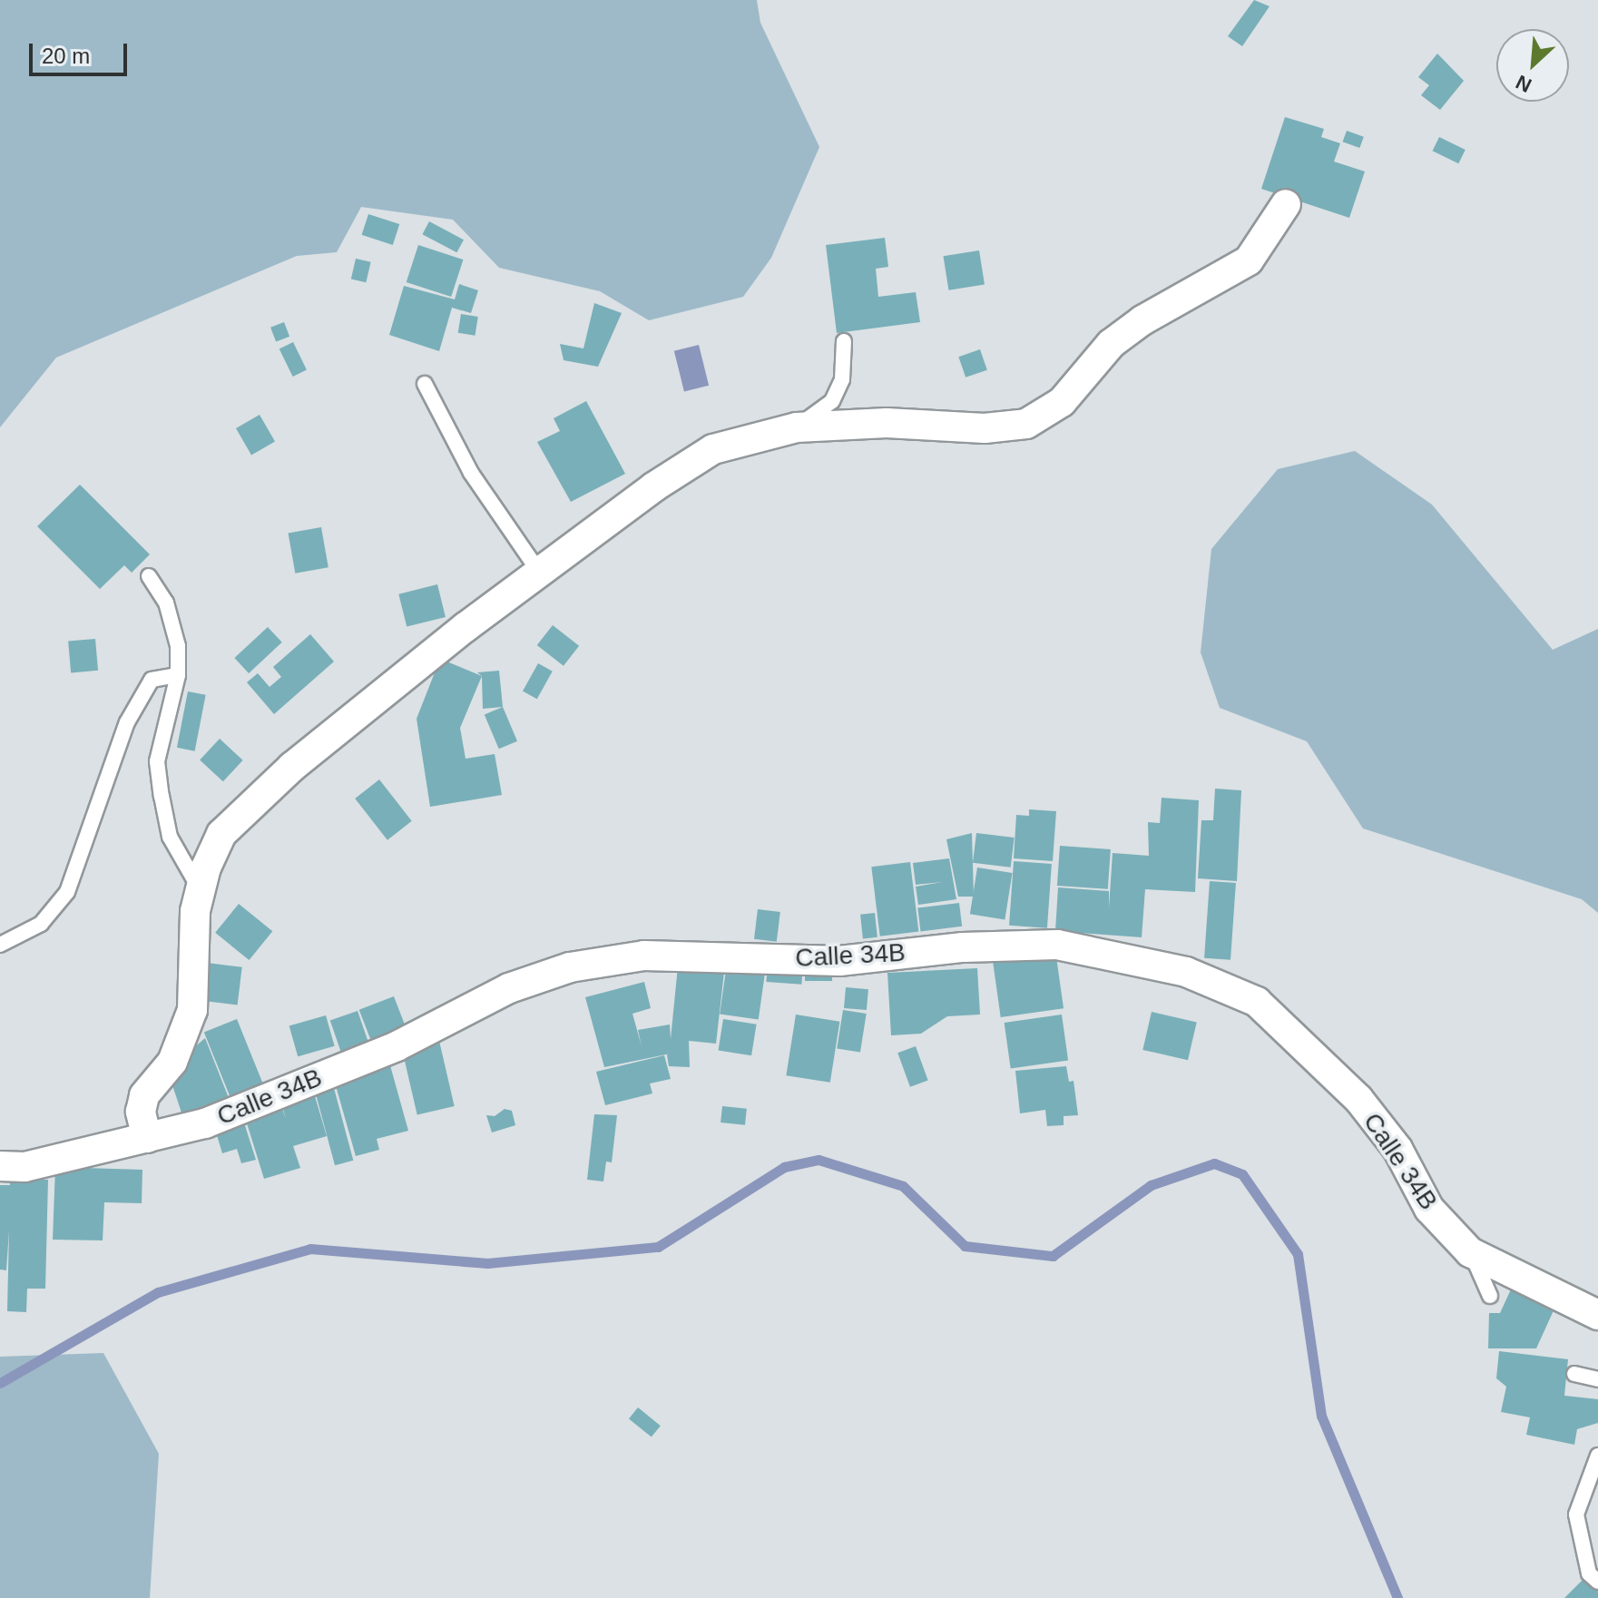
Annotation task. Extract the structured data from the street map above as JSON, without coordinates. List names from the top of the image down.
{
  "streets": {
    "street": ["Calle 34B"]
  },
  "scale_bar": "20 m",
  "north": "bottom left"
}
